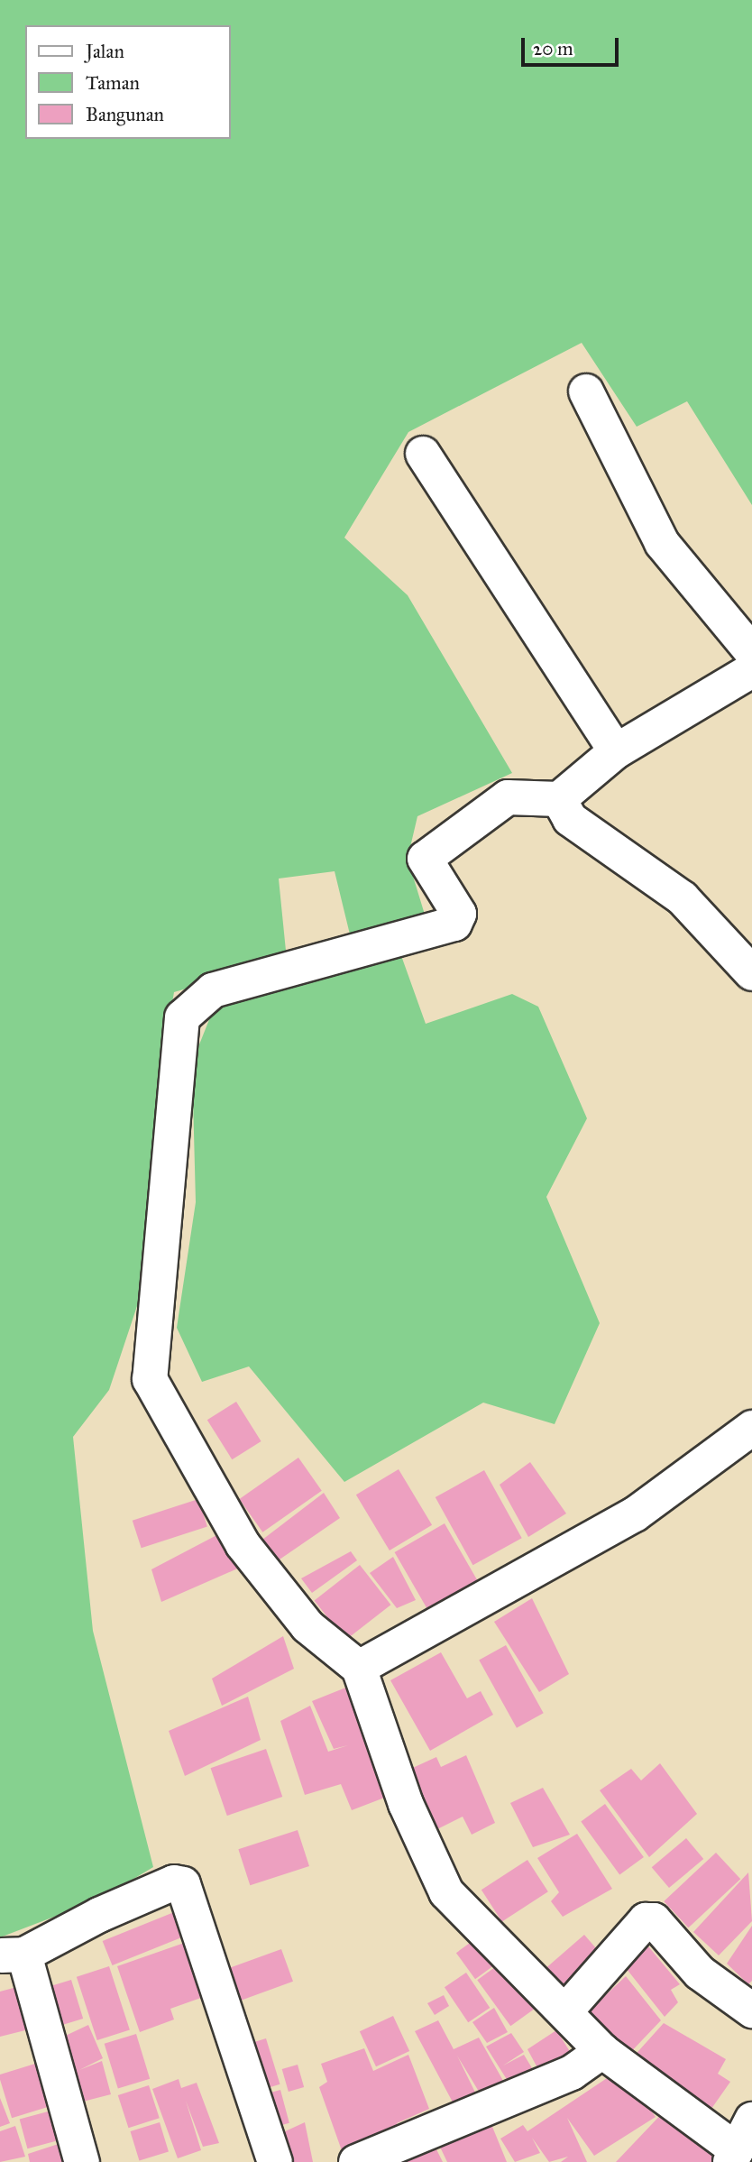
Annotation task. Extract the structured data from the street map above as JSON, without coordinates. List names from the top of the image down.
{
  "legend": ["Jalan", "Taman", "Bangunan"],
  "scale_bar": "20 m"
}
